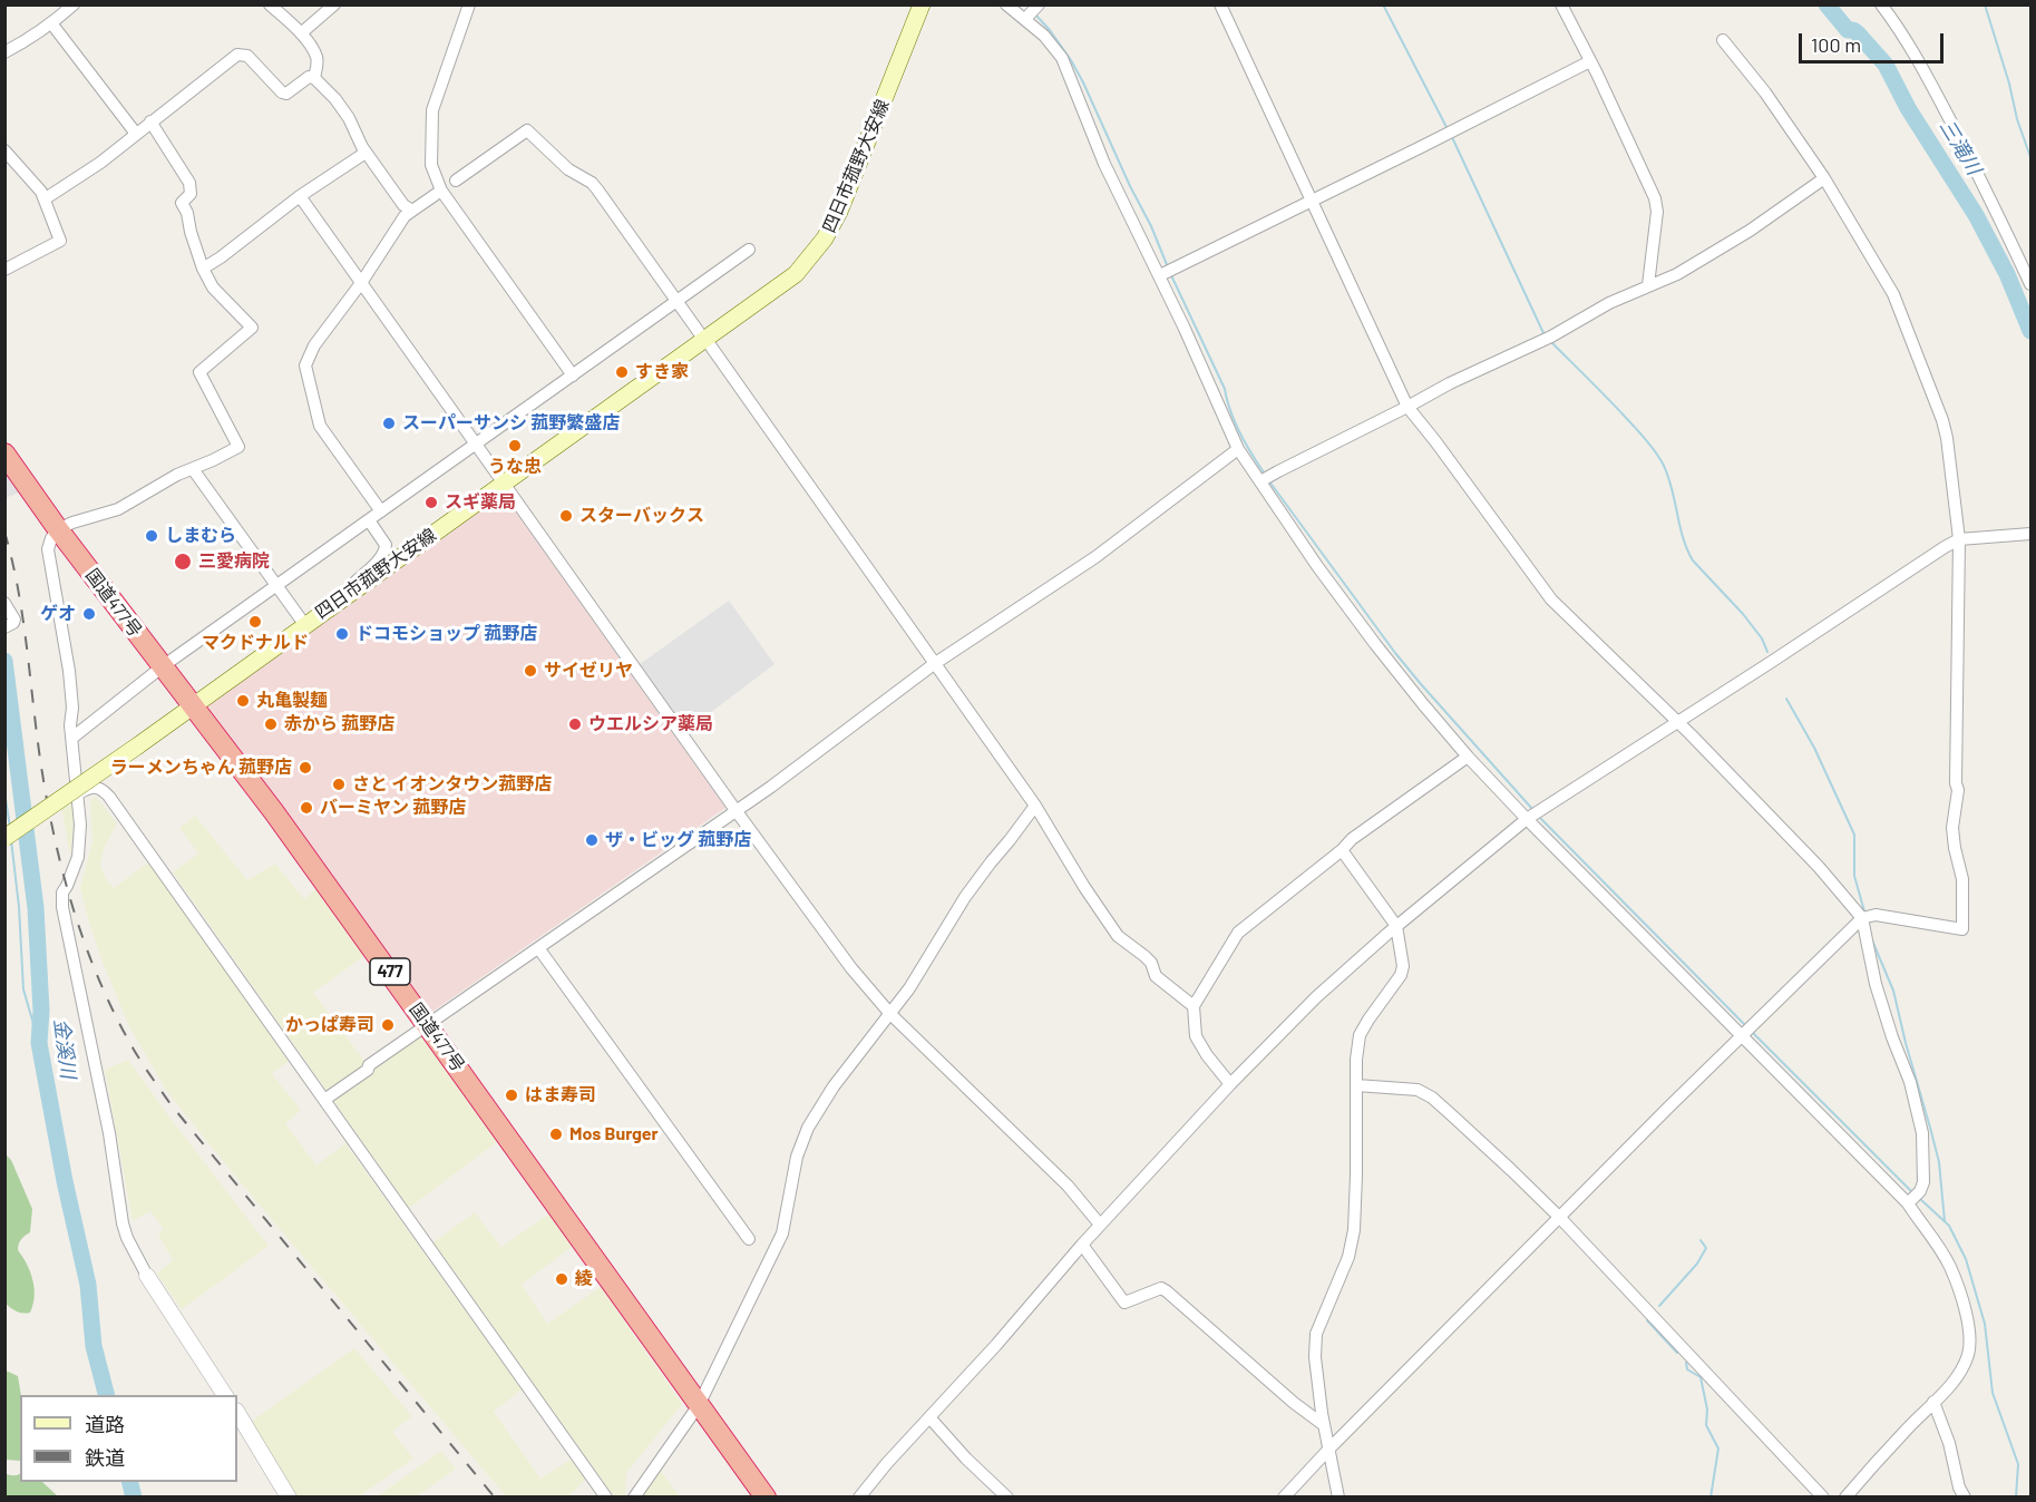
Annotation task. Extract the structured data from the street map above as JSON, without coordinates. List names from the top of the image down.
{
  "streets": {
    "highway": ["国道477号", "477"],
    "main road": ["四日市菰野大安線"]
  },
  "crossings": [
    ["四日市菰野大安線", "国道477号"]
  ],
  "water": ["三滝川", "金溪川"],
  "places": [
    "すき家",
    "スーパーサンシ 菰野繁盛店",
    "うな忠",
    "スギ薬局",
    "スターバックス",
    "しまむら",
    "三愛病院",
    "ゲオ",
    "マクドナルド",
    "ドコモショップ 菰野店",
    "サイゼリヤ",
    "丸亀製麺",
    "赤から 菰野店",
    "ウエルシア薬局",
    "ラーメンちゃん 菰野店",
    "さと イオンタウン菰野店",
    "バーミヤン 菰野店",
    "ザ・ビッグ 菰野店",
    "かっぱ寿司",
    "はま寿司",
    "Mos Burger",
    "綾"
  ],
  "legend": ["道路", "鉄道"],
  "scale_bar": "100 m"
}
